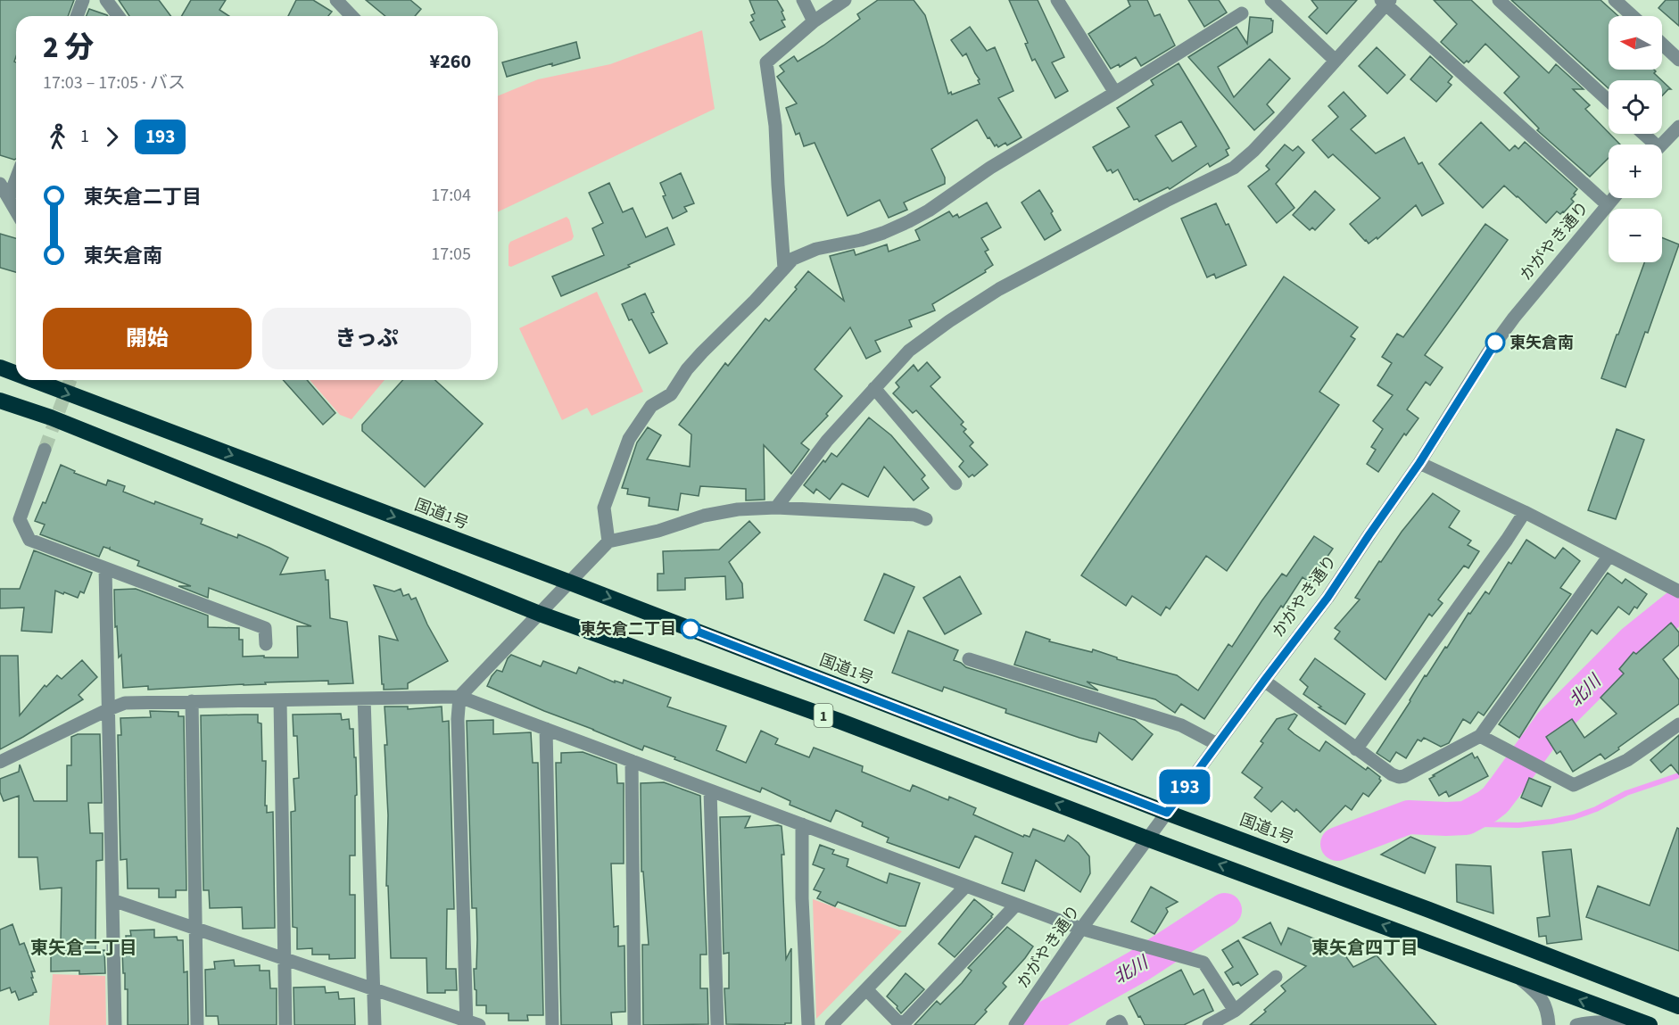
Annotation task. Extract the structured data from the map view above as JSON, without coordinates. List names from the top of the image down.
{
  "streets": {
    "highway": ["国道1号", "1"],
    "street": ["かがやき通り"]
  },
  "crossings": [
    ["かがやき通り", "国道1号"],
    ["かがやき通り", "1"]
  ],
  "districts": ["東矢倉二丁目", "東矢倉四丁目"],
  "water": ["北川"],
  "places": ["東矢倉南", "東矢倉二丁目"],
  "lines": ["bus line 193"],
  "north": "left",
  "page": {
    "on_map": "193",
    "map_buttons": ["+", "−"],
    "heading": ["2 分", "17:03 – 17:05 · バス", "¥260"],
    "legs": ["1", "193"],
    "list": [
      {
        "name": "東矢倉二丁目",
        "value": "17:04"
      },
      {
        "name": "東矢倉南",
        "value": "17:05"
      }
    ],
    "buttons": ["開始", "きっぷ"]
  }
}
